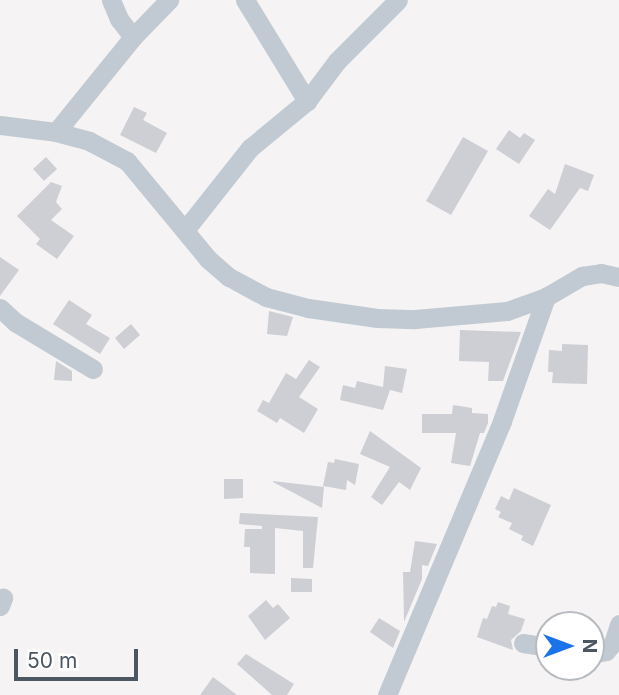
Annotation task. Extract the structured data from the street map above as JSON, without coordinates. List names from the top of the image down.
{
  "scale_bar": "50 m",
  "north": "right"
}
